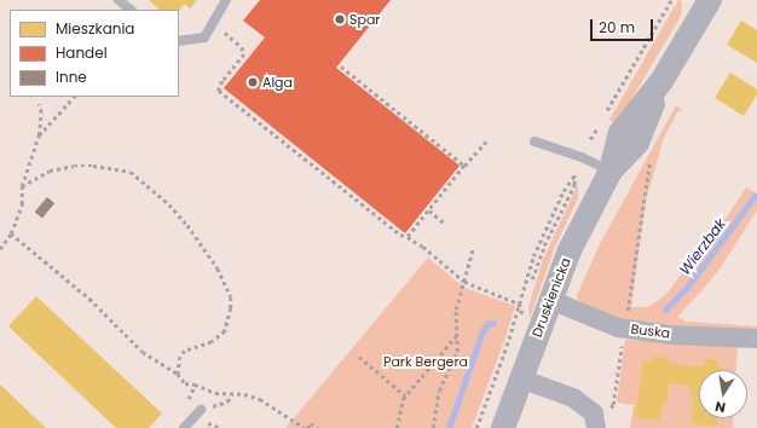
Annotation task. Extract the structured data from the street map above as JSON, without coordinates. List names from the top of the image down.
{
  "streets": {
    "street": ["Druskienicka", "Buska"]
  },
  "crossings": [
    ["Druskienicka", "Buska"]
  ],
  "water": ["Wierzbak"],
  "parks": ["Park Bergera"],
  "places": ["Spar", "Alga"],
  "legend": ["Mieszkania", "Handel", "Inne"],
  "scale_bar": "20 m",
  "north": "bottom"
}
